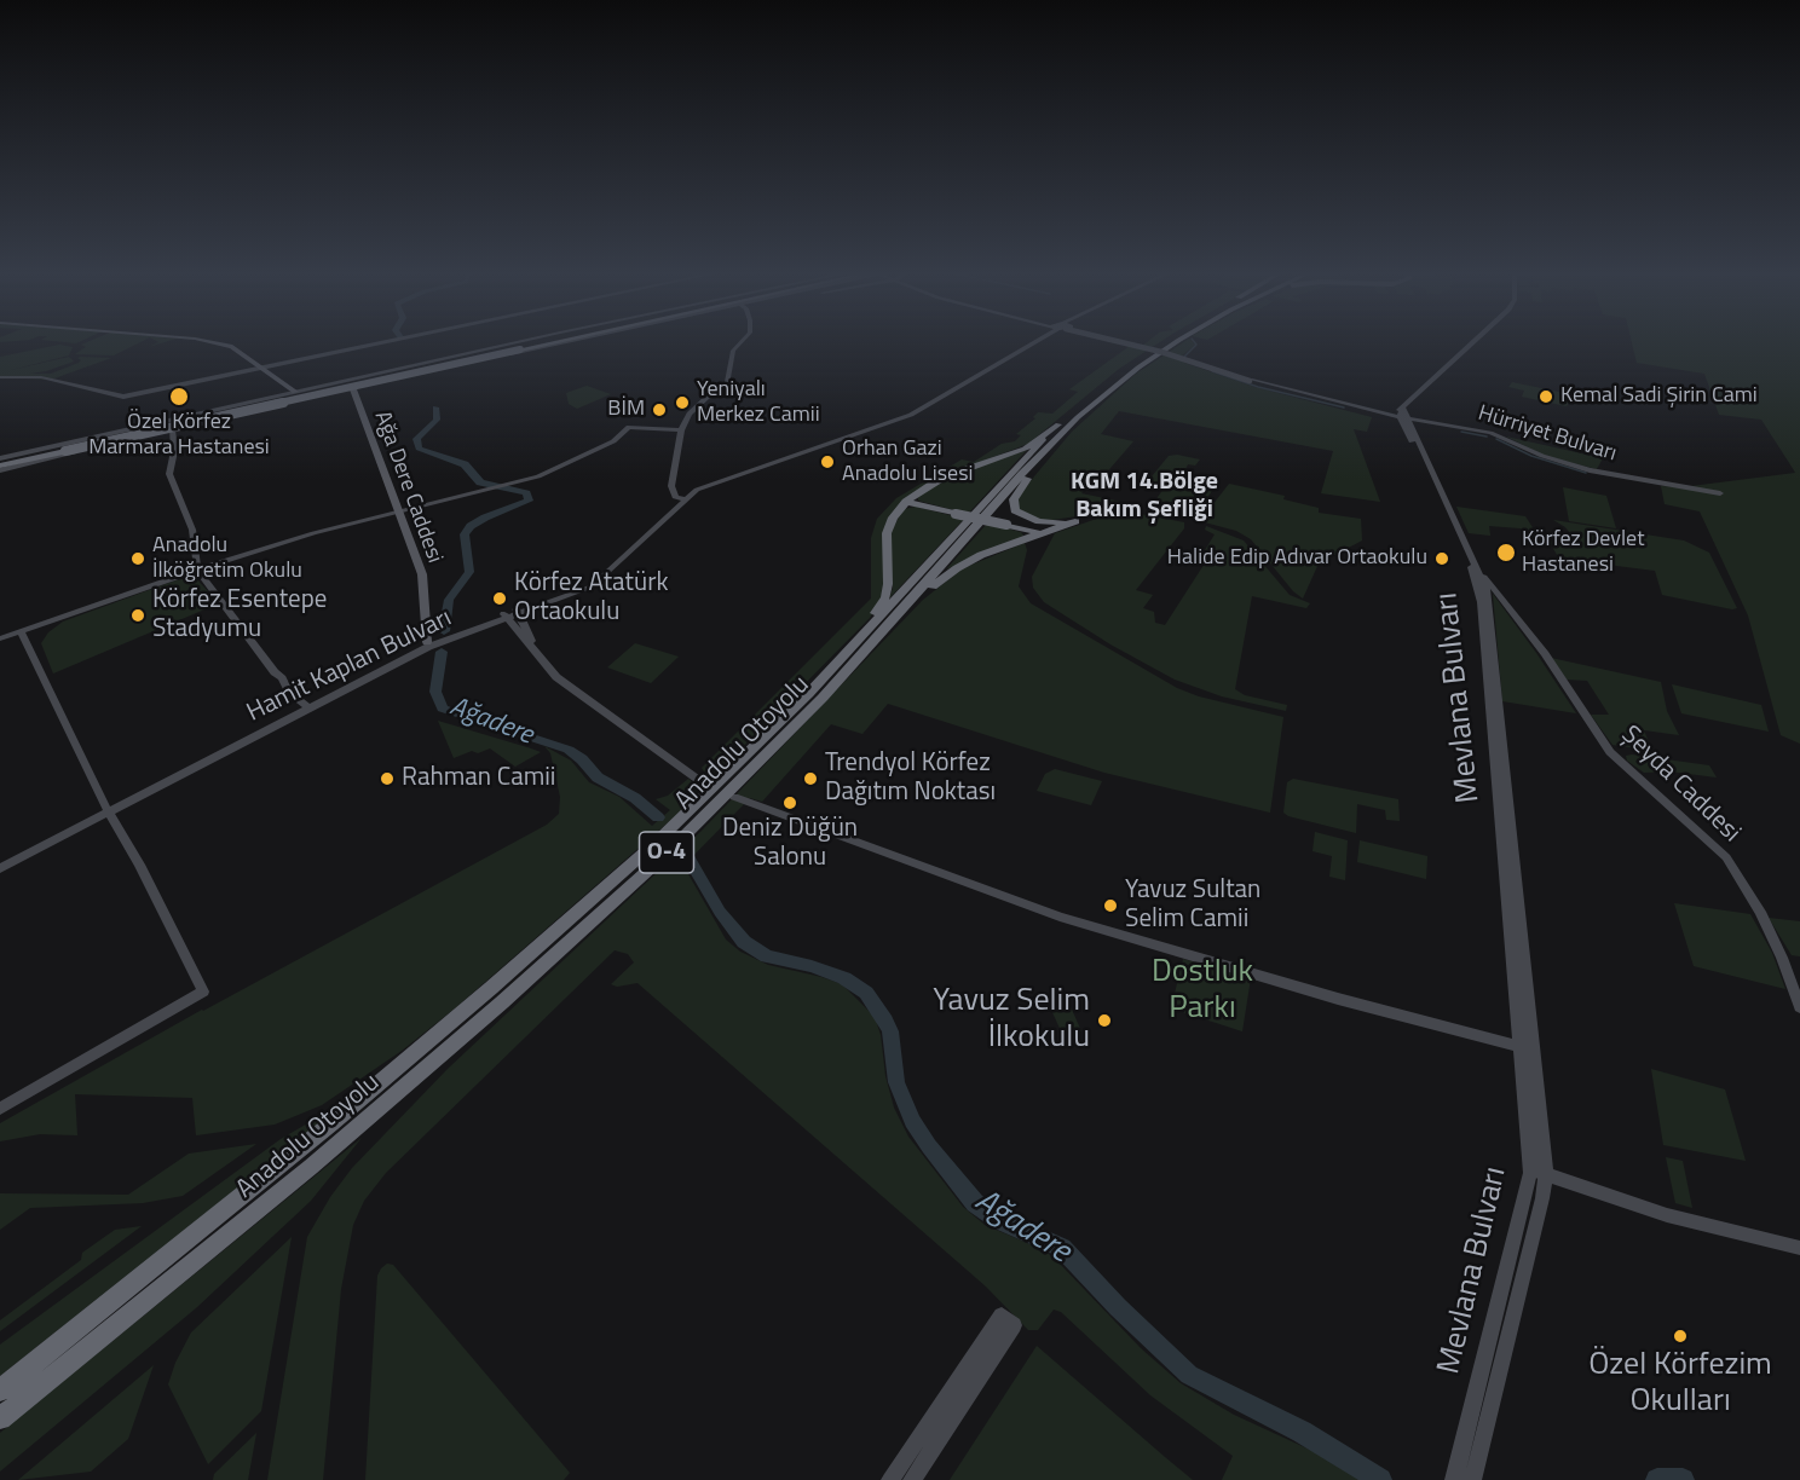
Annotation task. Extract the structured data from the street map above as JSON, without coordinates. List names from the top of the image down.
{
  "streets": {
    "highway": ["Anadolu Otoyolu", "O-4"],
    "main road": [
      "Hürriyet Bulvarı",
      "Ağa Dere Caddesi",
      "Hamit Kaplan Bulvarı",
      "Mevlana Bulvarı",
      "Şeyda Caddesi"
    ]
  },
  "crossings": [
    ["Hürriyet Bulvarı", "Mevlana Bulvarı"],
    ["Ağa Dere Caddesi", "Hamit Kaplan Bulvarı"],
    ["Mevlana Bulvarı", "Şeyda Caddesi"]
  ],
  "districts": ["KGM 14.Bölge Bakım Şefliği"],
  "water": ["Ağadere"],
  "parks": ["Dostluk Parkı"],
  "places": [
    "Özel Körfez Marmara Hastanesi",
    "Kemal Sadi Şirin Cami",
    "Yeniyalı Merkez Camii",
    "BİM",
    "Orhan Gazi Anadolu Lisesi",
    "Körfez Devlet Hastanesi",
    "Anadolu İlköğretim Okulu",
    "Halide Edip Adıvar Ortaokulu",
    "Körfez Atatürk Ortaokulu",
    "Körfez Esentepe Stadyumu",
    "Rahman Camii",
    "Trendyol Körfez Dağıtım Noktası",
    "Deniz Düğün Salonu",
    "Yavuz Sultan Selim Camii",
    "Yavuz Selim İlkokulu",
    "Özel Körfezim Okulları"
  ]
}
